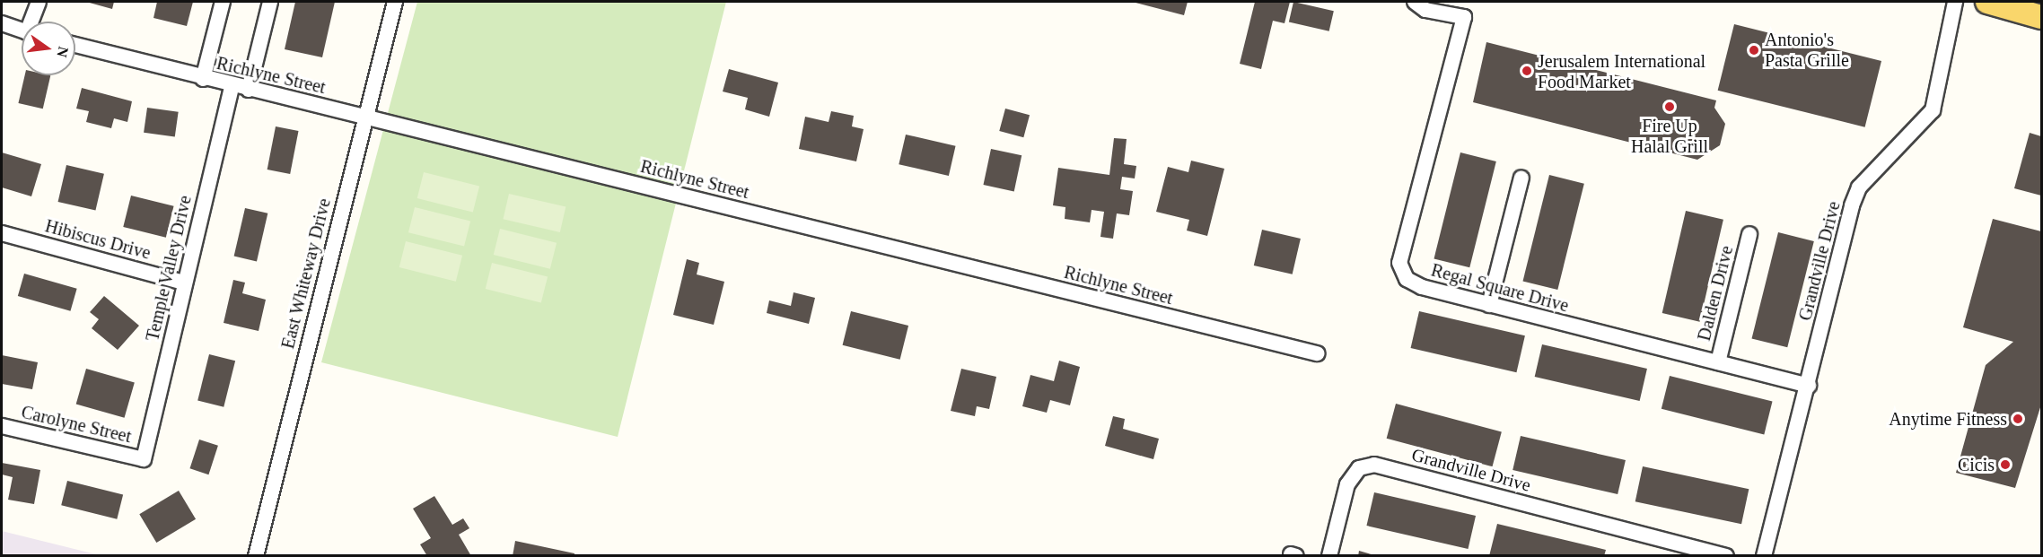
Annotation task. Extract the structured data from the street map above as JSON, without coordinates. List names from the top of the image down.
{
  "streets": {
    "street": [
      "Richlyne Street",
      "Hibiscus Drive",
      "Grandville Drive",
      "Temple Valley Drive",
      "East Whiteway Drive",
      "Regal Square Drive",
      "Dalden Drive",
      "Carolyne Street"
    ]
  },
  "crossings": [
    ["Richlyne Street", "Temple Valley Drive"],
    ["Richlyne Street", "East Whiteway Drive"],
    ["Hibiscus Drive", "Temple Valley Drive"],
    ["Grandville Drive", "Regal Square Drive"],
    ["Temple Valley Drive", "Carolyne Street"],
    ["Regal Square Drive", "Dalden Drive"]
  ],
  "places": [
    "Antonio's Pasta Grille",
    "Jerusalem International Food Market",
    "Fire Up Halal Grill",
    "Anytime Fitness",
    "Cicis"
  ],
  "north": "right"
}
